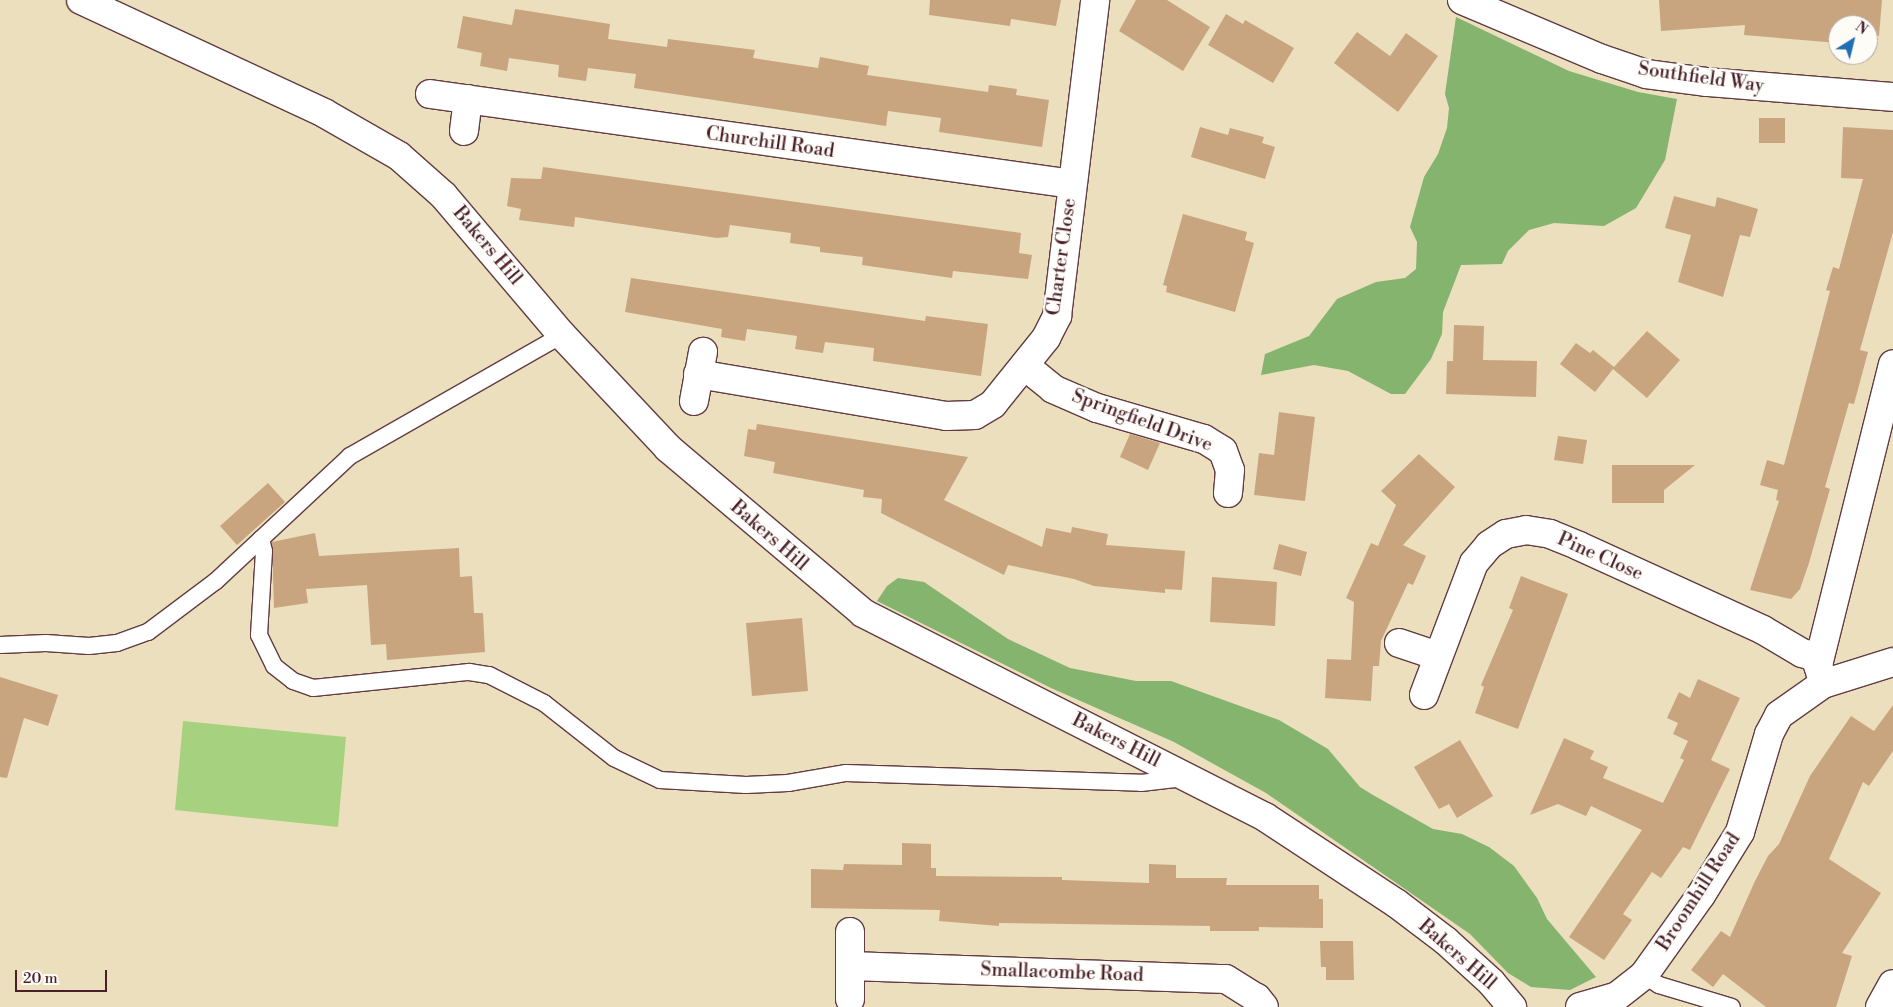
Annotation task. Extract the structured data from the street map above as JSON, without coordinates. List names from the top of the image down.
{
  "streets": {
    "street": [
      "Southfield Way",
      "Churchill Road",
      "Bakers Hill",
      "Charter Close",
      "Springfield Drive",
      "Pine Close",
      "Broomhill Road",
      "Smallacombe Road"
    ]
  },
  "crossings": [
    ["Churchill Road", "Charter Close"],
    ["Charter Close", "Springfield Drive"],
    ["Pine Close", "Broomhill Road"]
  ],
  "scale_bar": "20 m",
  "north": "top right"
}
